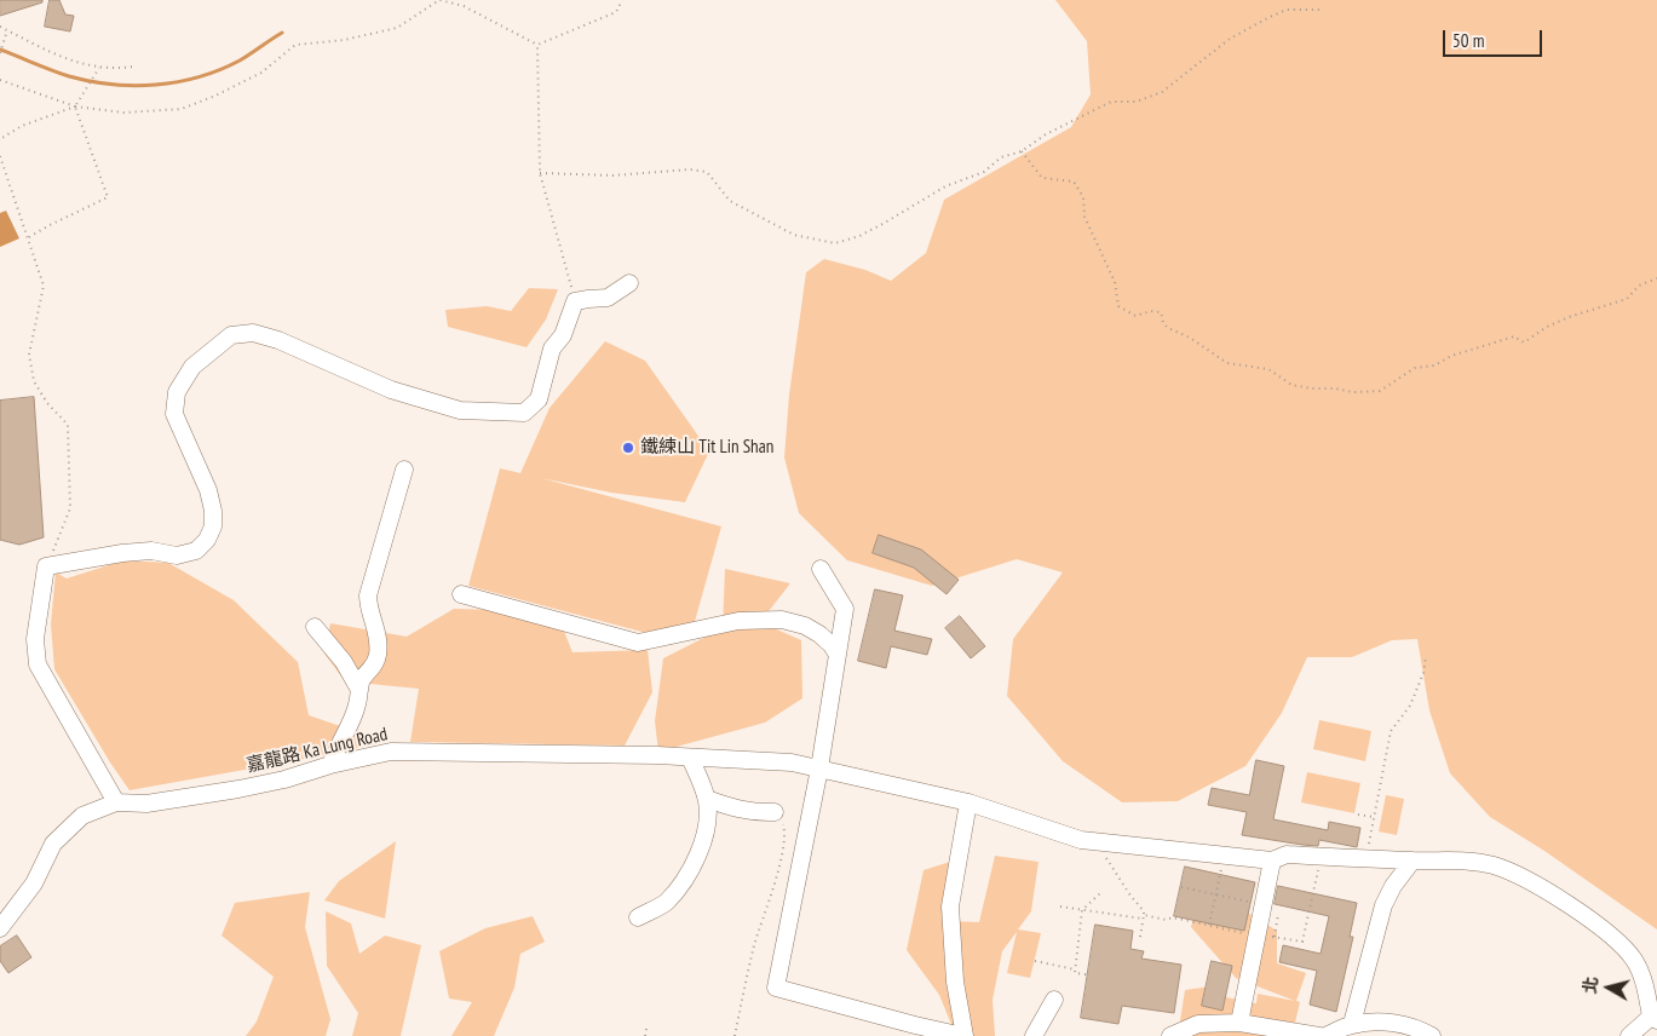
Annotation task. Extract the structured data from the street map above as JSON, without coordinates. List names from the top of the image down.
{
  "streets": {
    "street": ["嘉龍路 Ka Lung Road"]
  },
  "places": ["鐵練山 Tit Lin Shan"],
  "scale_bar": "50 m",
  "north": "left"
}
